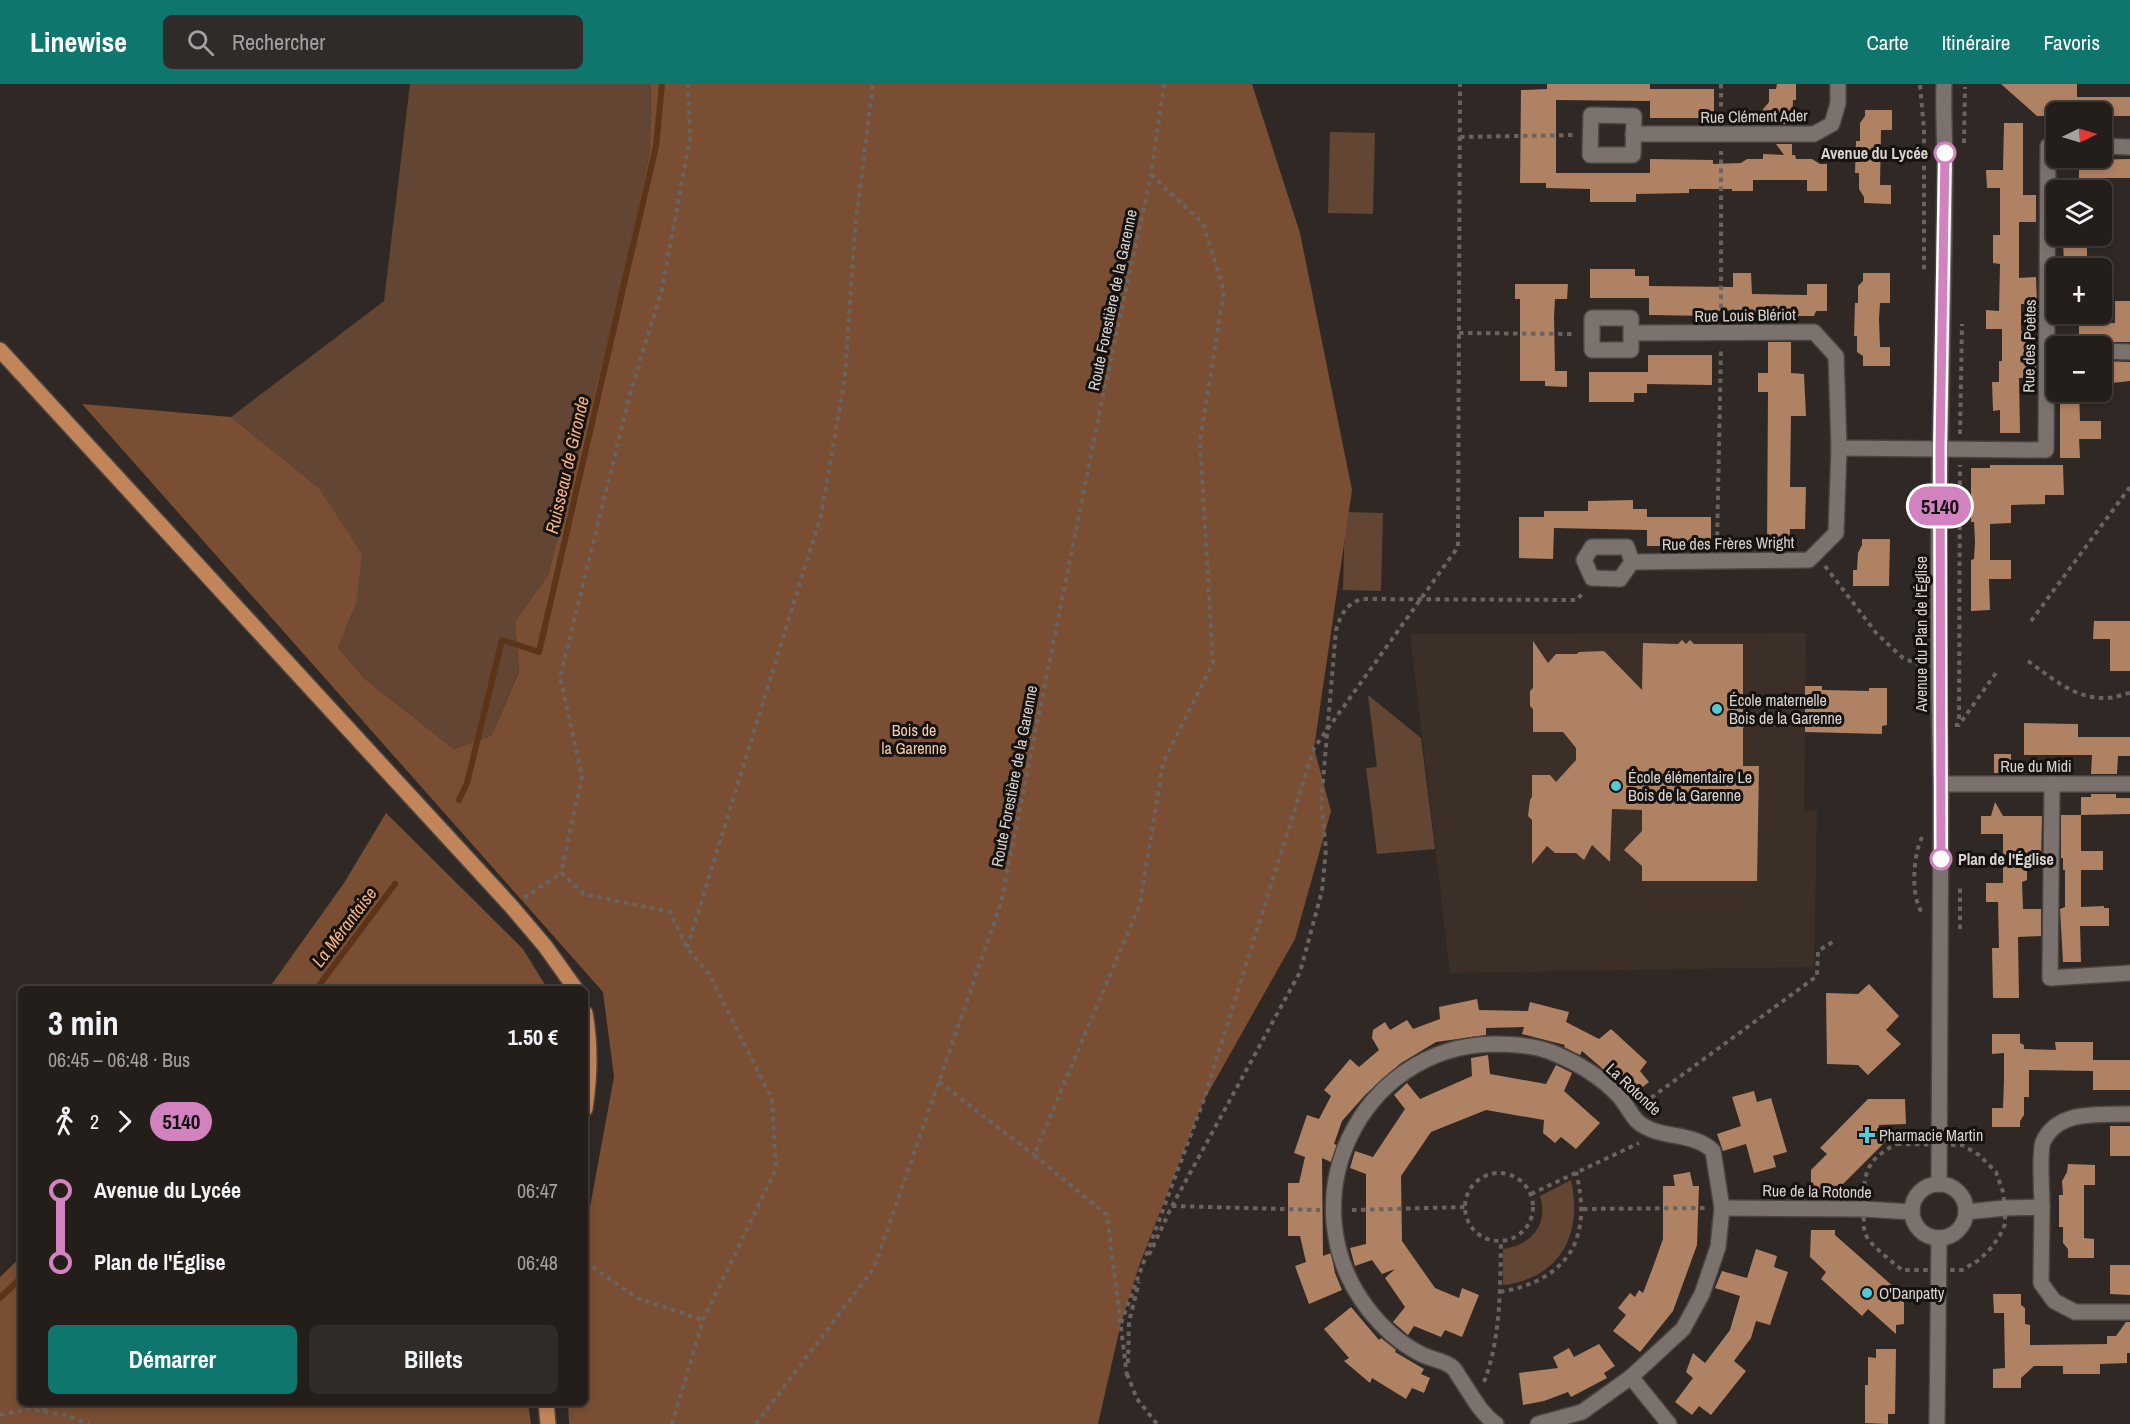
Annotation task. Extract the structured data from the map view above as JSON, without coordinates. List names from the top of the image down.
{
  "streets": {
    "street": [
      "Rue Clément Ader",
      "Rue Louis Blériot",
      "Rue des Poètes",
      "Rue des Frères Wright",
      "Avenue du Plan de l'Église",
      "Rue du Midi",
      "La Rotonde",
      "Rue de la Rotonde"
    ],
    "path": ["Route Forestière de la Garenne"]
  },
  "crossings": [
    ["Rue Louis Blériot", "Rue des Frères Wright"],
    ["Rue des Poètes", "Avenue du Plan de l'Église"],
    ["Avenue du Plan de l'Église", "Rue du Midi"],
    ["Avenue du Plan de l'Église", "Rue de la Rotonde"],
    ["La Rotonde", "Rue de la Rotonde"]
  ],
  "water": ["Ruisseau de Gironde", "La Mérantaise"],
  "parks": ["Bois de la Garenne"],
  "places": {
    "other": [
      "Avenue du Lycée",
      "École maternelle Bois de la Garenne",
      "École élémentaire Le Bois de la Garenne",
      "Plan de l'Église",
      "O'Danpatty"
    ],
    "health": ["Pharmacie Martin"]
  },
  "lines": ["bus line 5140"],
  "north": "right",
  "page": {
    "header": "Linewise",
    "search": "Rechercher",
    "nav": ["Carte", "Itinéraire", "Favoris"],
    "on_map": "5140",
    "map_buttons": ["+", "−"],
    "heading": ["3 min", "06:45 – 06:48 · Bus", "1.50 €"],
    "legs": ["2", "5140"],
    "list": [
      {
        "name": "Avenue du Lycée",
        "value": "06:47"
      },
      {
        "name": "Plan de l'Église",
        "value": "06:48"
      }
    ],
    "buttons": ["Démarrer", "Billets"]
  }
}
